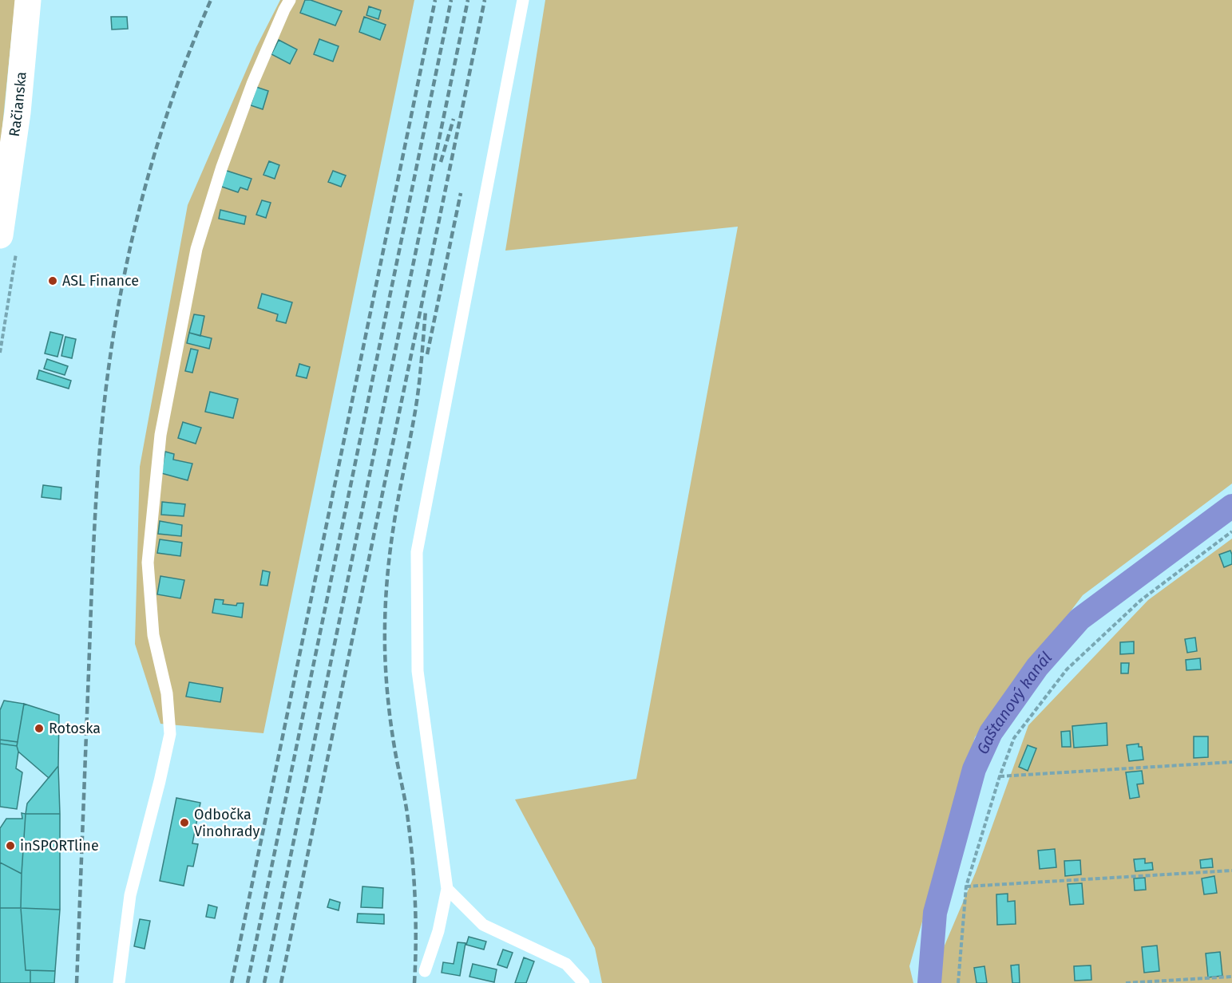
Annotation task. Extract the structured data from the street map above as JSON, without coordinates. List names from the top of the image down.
{
  "streets": {
    "main road": ["Račianska"]
  },
  "water": ["Gaštanový kanál"],
  "places": [
    "ASL Finance",
    "Rotoska",
    "Odbočka Vinohrady",
    "inSPORTline"
  ]
}
